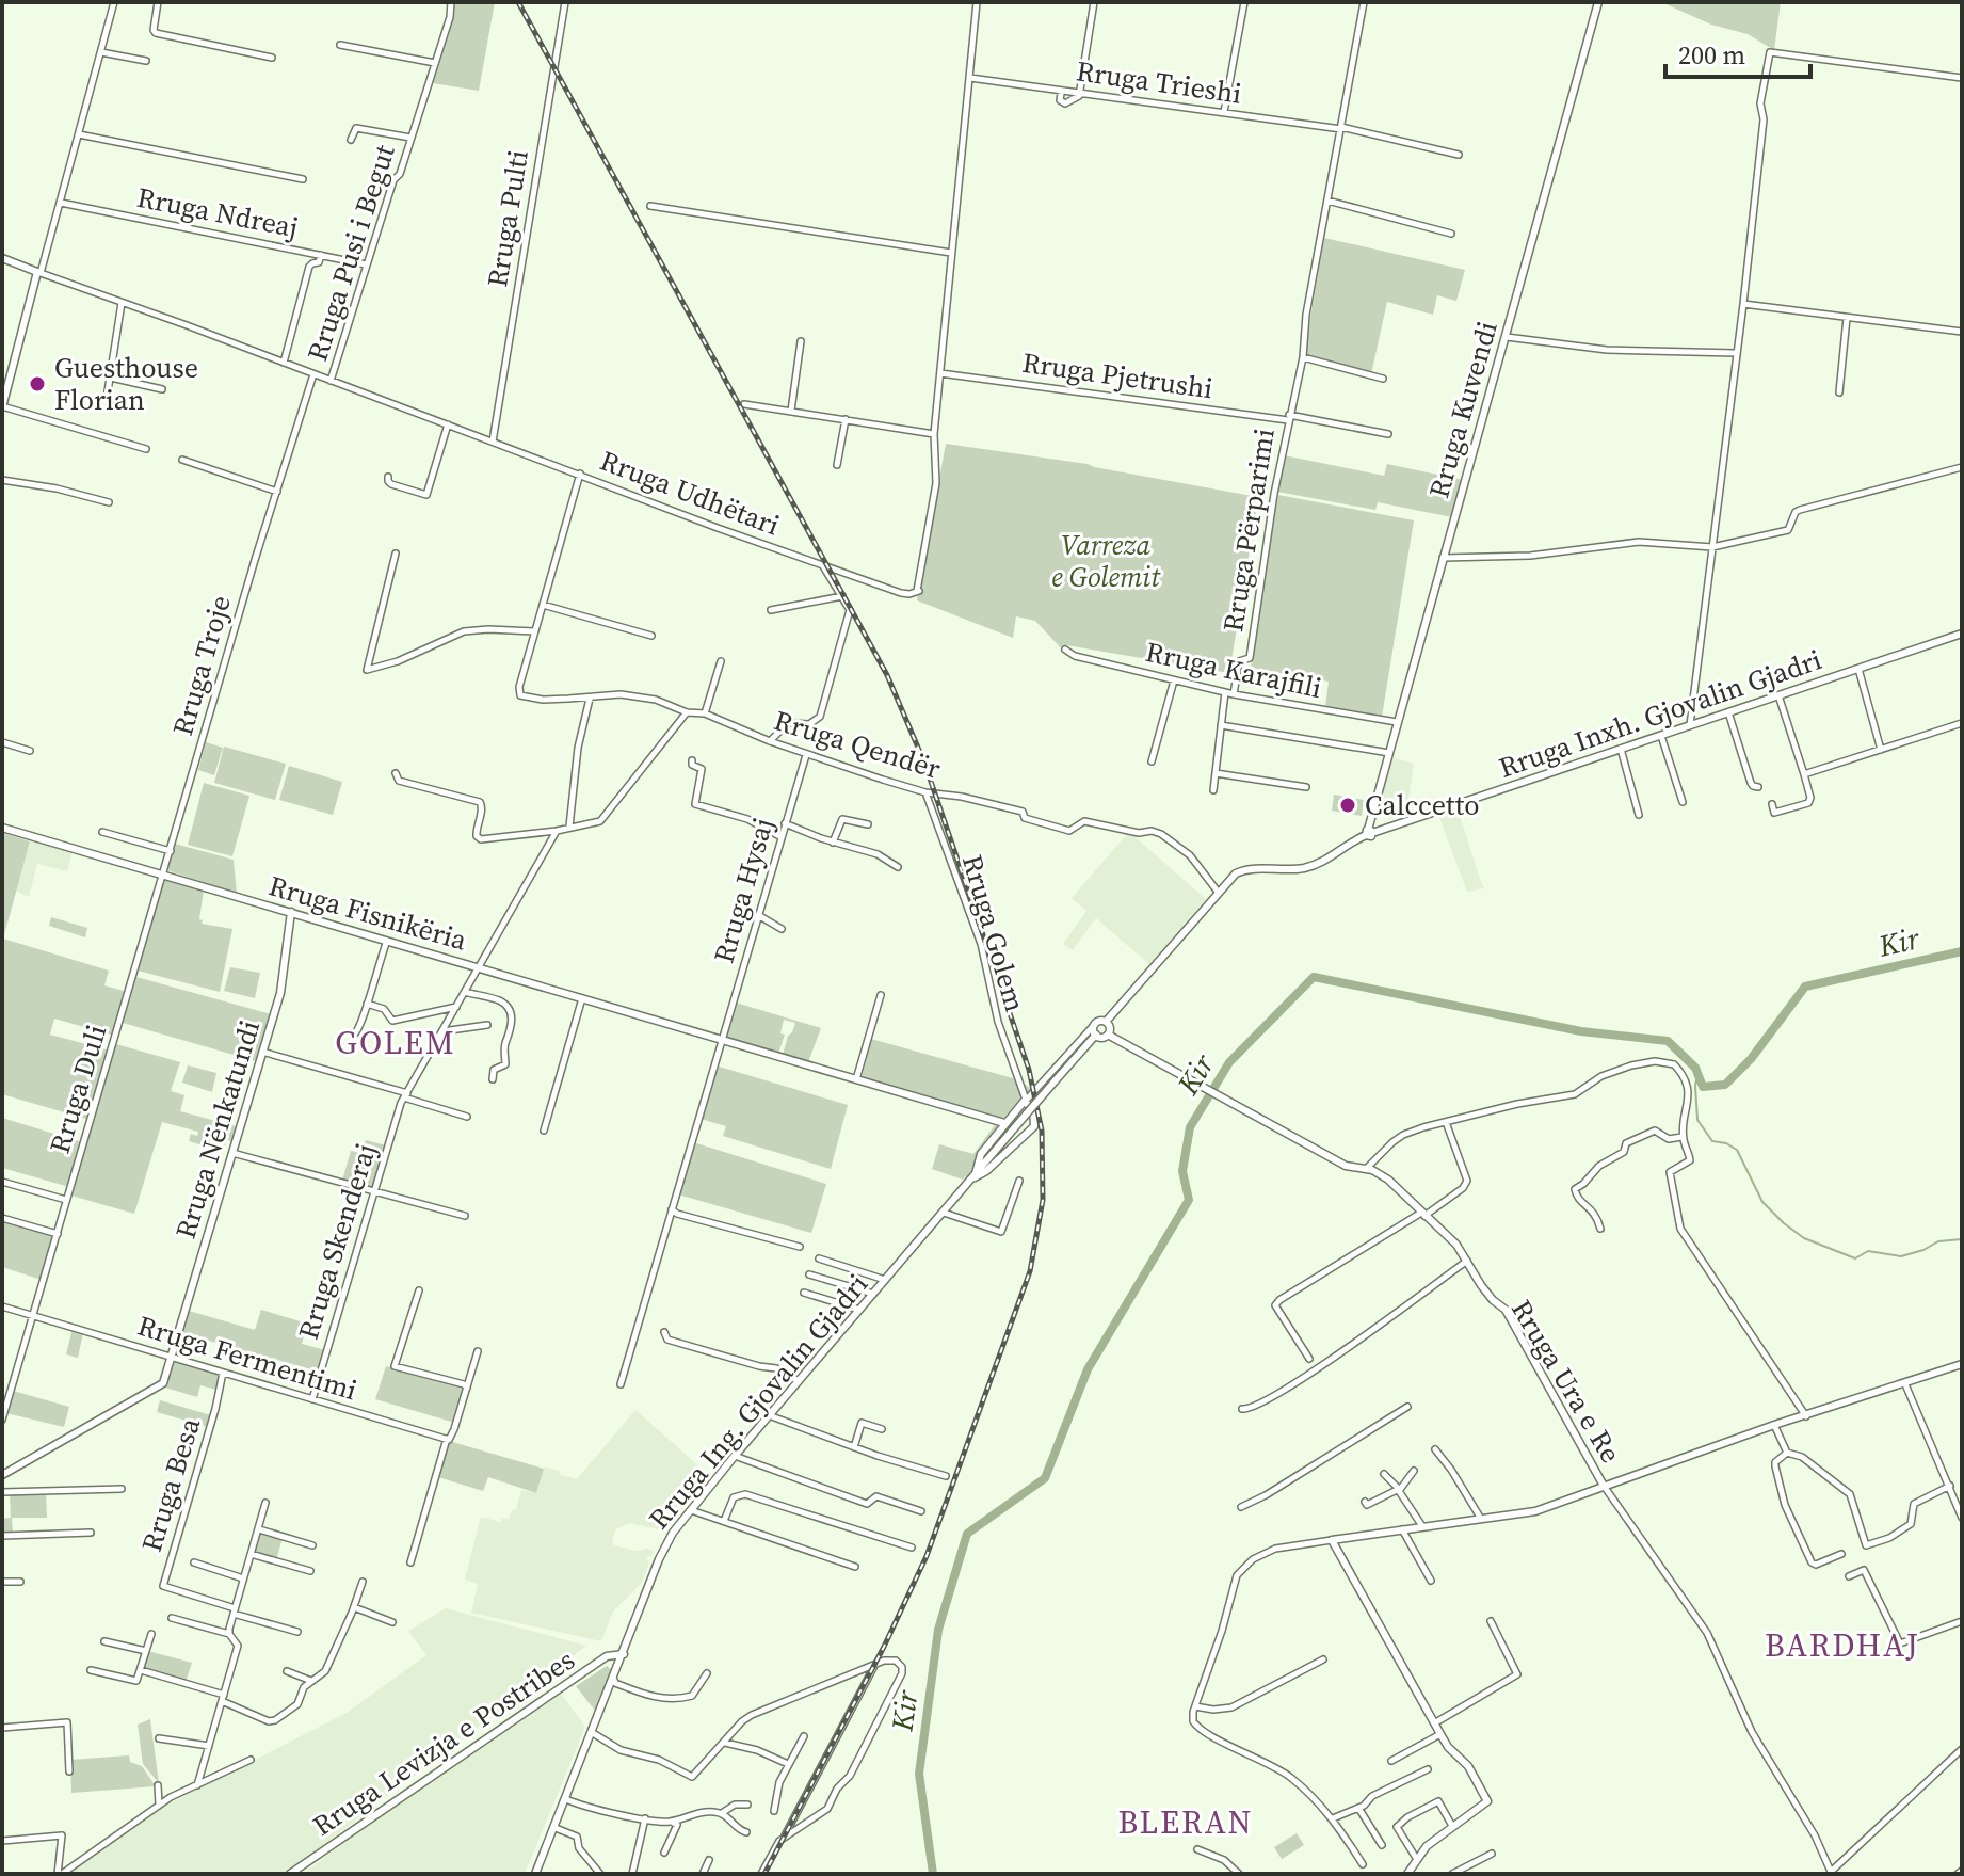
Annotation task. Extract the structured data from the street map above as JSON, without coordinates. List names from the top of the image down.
{
  "streets": {
    "street": [
      "Rruga Trieshi",
      "Rruga Ndreaj",
      "Rruga Pulti",
      "Rruga Pusi i Begut",
      "Rruga Pjetrushi",
      "Rruga Kuvendi",
      "Rruga Udhëtari",
      "Rruga Përparimi",
      "Rruga Troje",
      "Rruga Karajfili",
      "Rruga Inxh. Gjovalin Gjadri",
      "Rruga Qendër",
      "Rruga Hysaj",
      "Rruga Fisnikëria",
      "Rruga Golem",
      "Rruga Duli",
      "Rruga Nënkatundi",
      "Rruga Skenderaj",
      "Rruga Fermentimi",
      "Rruga Ura e Re",
      "Rruga Ing. Gjovalin Gjadri",
      "Rruga Besa",
      "Rruga Levizja e Postribes"
    ]
  },
  "crossings": [
    ["Rruga Trieshi", "Rruga Përparimi"],
    ["Rruga Ndreaj", "Rruga Pusi i Begut"],
    ["Rruga Pulti", "Rruga Udhëtari"],
    ["Rruga Pusi i Begut", "Rruga Udhëtari"],
    ["Rruga Pjetrushi", "Rruga Përparimi"],
    ["Rruga Kuvendi", "Rruga Karajfili"],
    ["Rruga Kuvendi", "Rruga Inxh. Gjovalin Gjadri"],
    ["Rruga Udhëtari", "Rruga Troje"],
    ["Rruga Udhëtari", "Rruga Qendër"],
    ["Rruga Përparimi", "Rruga Karajfili"],
    ["Rruga Troje", "Rruga Fisnikëria"],
    ["Rruga Troje", "Rruga Duli"],
    ["Rruga Inxh. Gjovalin Gjadri", "Rruga Qendër"],
    ["Rruga Qendër", "Rruga Hysaj"],
    ["Rruga Qendër", "Rruga Golem"],
    ["Rruga Hysaj", "Rruga Fisnikëria"],
    ["Rruga Fisnikëria", "Rruga Duli"],
    ["Rruga Fisnikëria", "Rruga Nënkatundi"],
    ["Rruga Fisnikëria", "Rruga Skenderaj"],
    ["Rruga Duli", "Rruga Fermentimi"],
    ["Rruga Nënkatundi", "Rruga Fermentimi"],
    ["Rruga Skenderaj", "Rruga Fermentimi"],
    ["Rruga Fermentimi", "Rruga Besa"],
    ["Rruga Ura e Re", "Rruga Ing. Gjovalin Gjadri"],
    ["Rruga Ing. Gjovalin Gjadri", "Rruga Levizja e Postribes"]
  ],
  "districts": ["GOLEM", "BARDHAJ", "BLERAN"],
  "water": ["Kir"],
  "parks": ["Varreza e Golemit"],
  "places": ["Guesthouse Florian", "Calccetto"],
  "scale_bar": "200 m"
}
